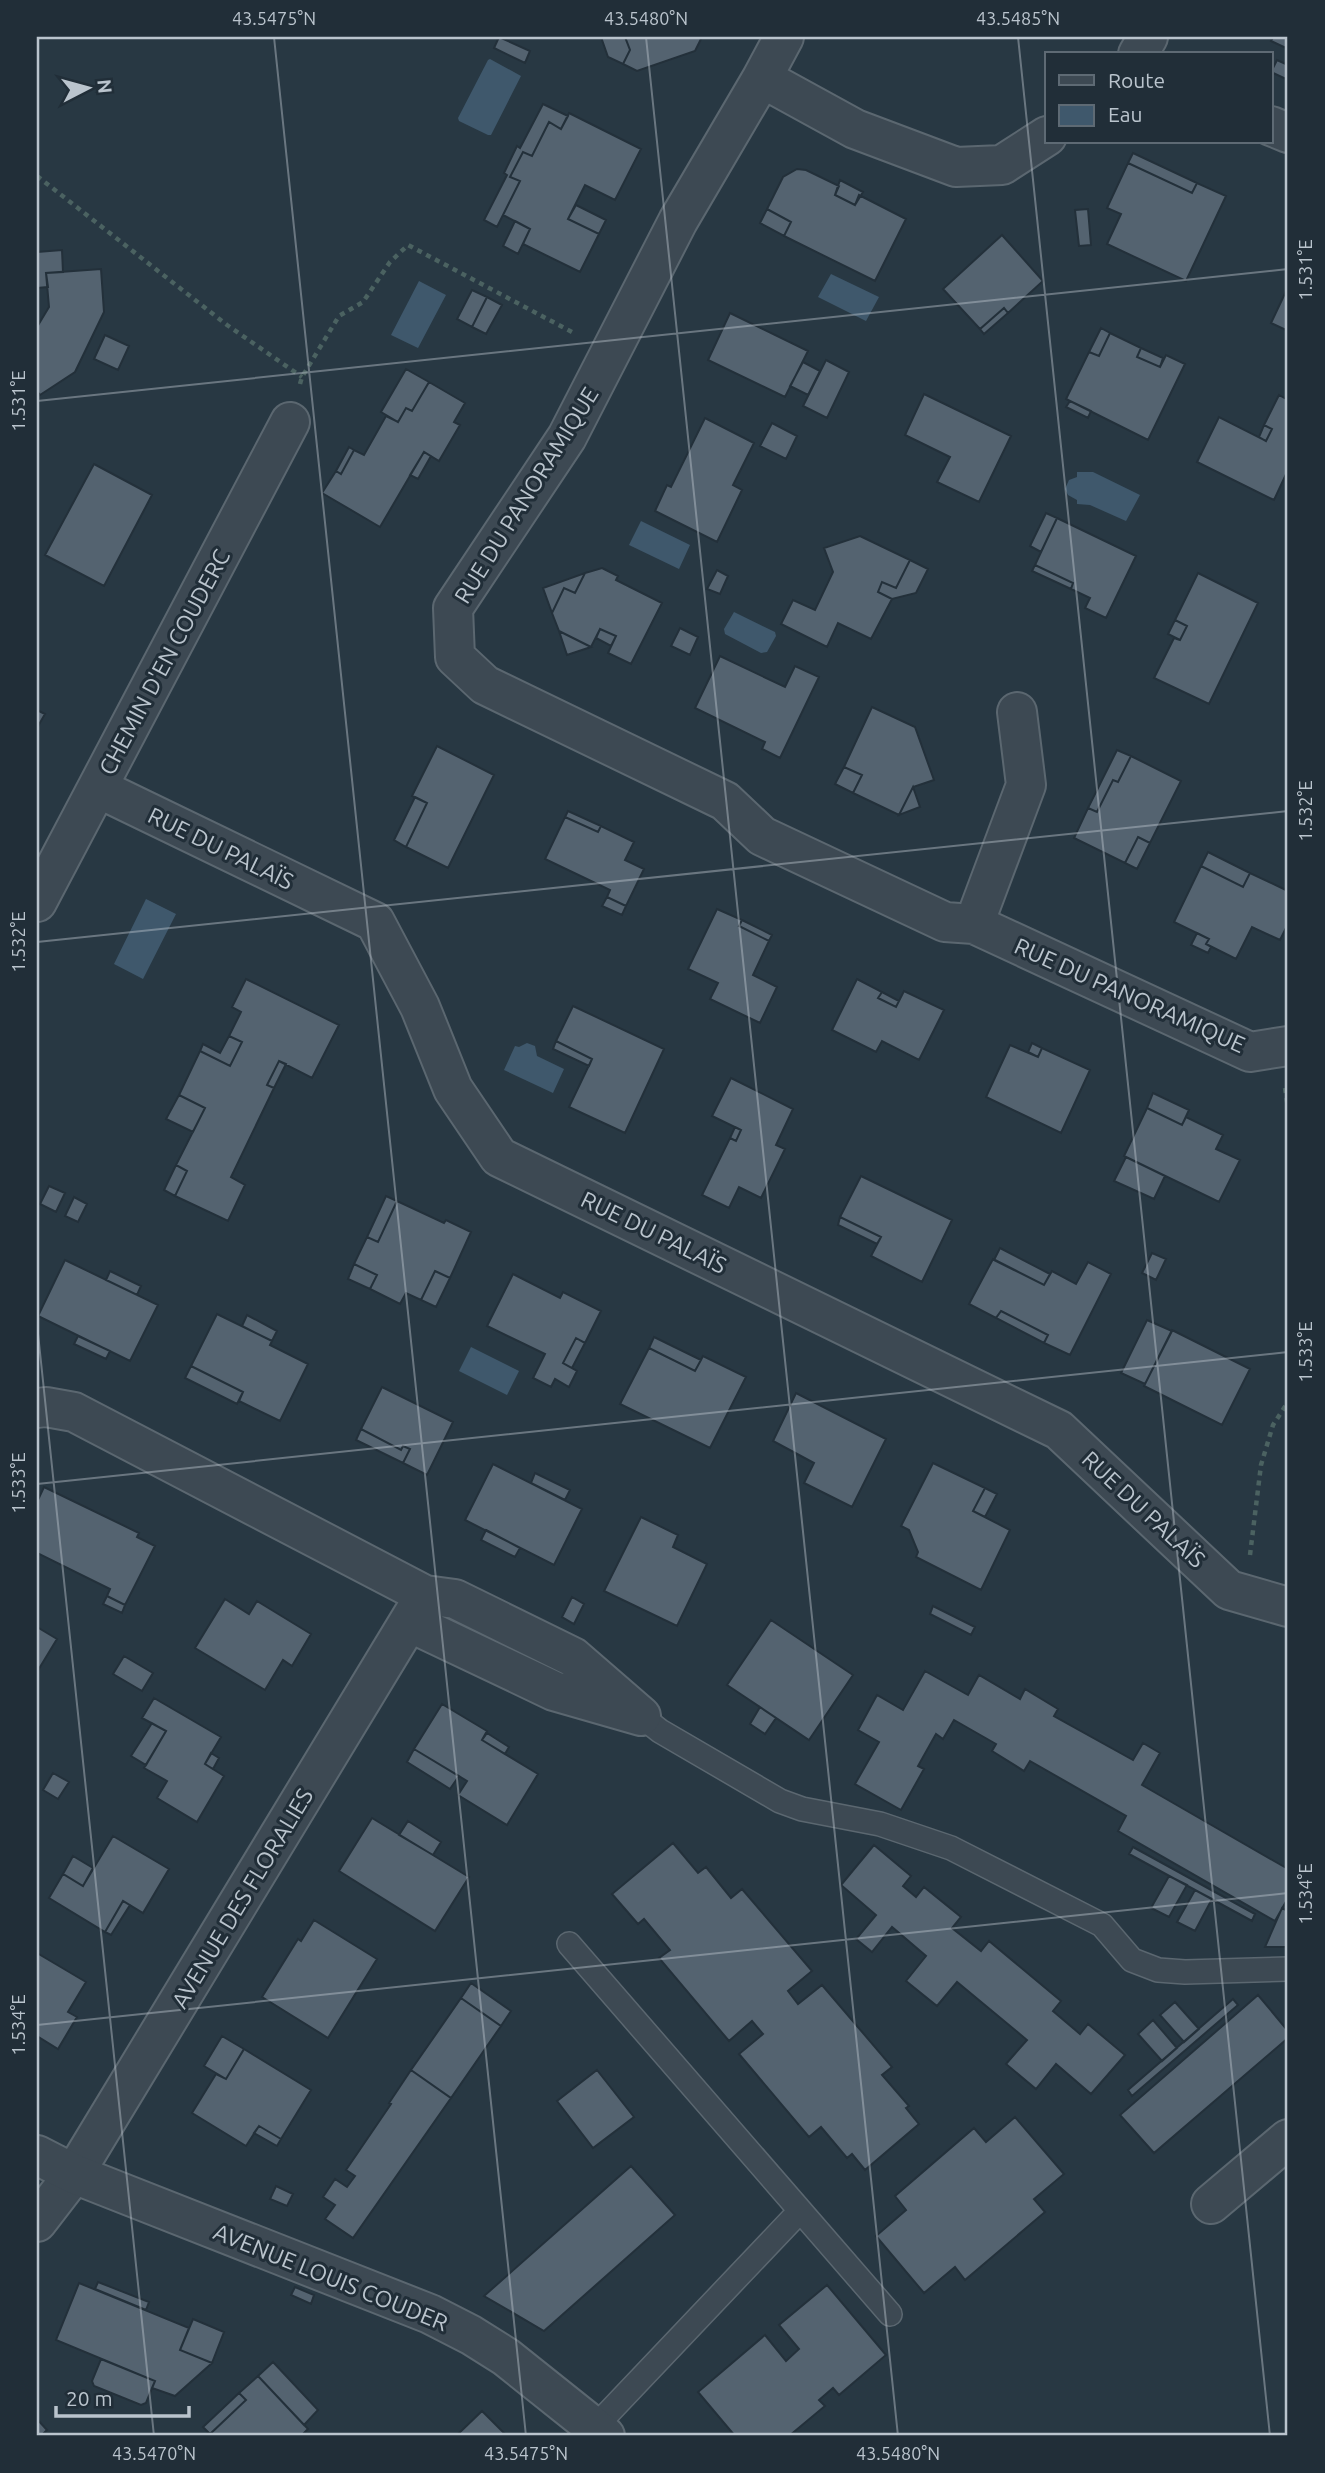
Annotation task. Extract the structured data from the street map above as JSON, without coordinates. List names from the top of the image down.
{
  "streets": {
    "street": [
      "RUE DU PANORAMIQUE",
      "CHEMIN D'EN COUDERC",
      "RUE DU PALAÏS",
      "AVENUE DES FLORALIES",
      "AVENUE LOUIS COUDER"
    ]
  },
  "crossings": [
    ["CHEMIN D'EN COUDERC", "RUE DU PALAÏS"],
    ["AVENUE DES FLORALIES", "AVENUE LOUIS COUDER"]
  ],
  "legend": ["Route", "Eau"],
  "scale_bar": "20 m",
  "north": "right",
  "coordinates": [
    "43.5475°N",
    "43.5480°N",
    "43.5485°N",
    "1.531°E",
    "1.532°E",
    "1.533°E",
    "1.534°E",
    "43.5470°N"
  ]
}
